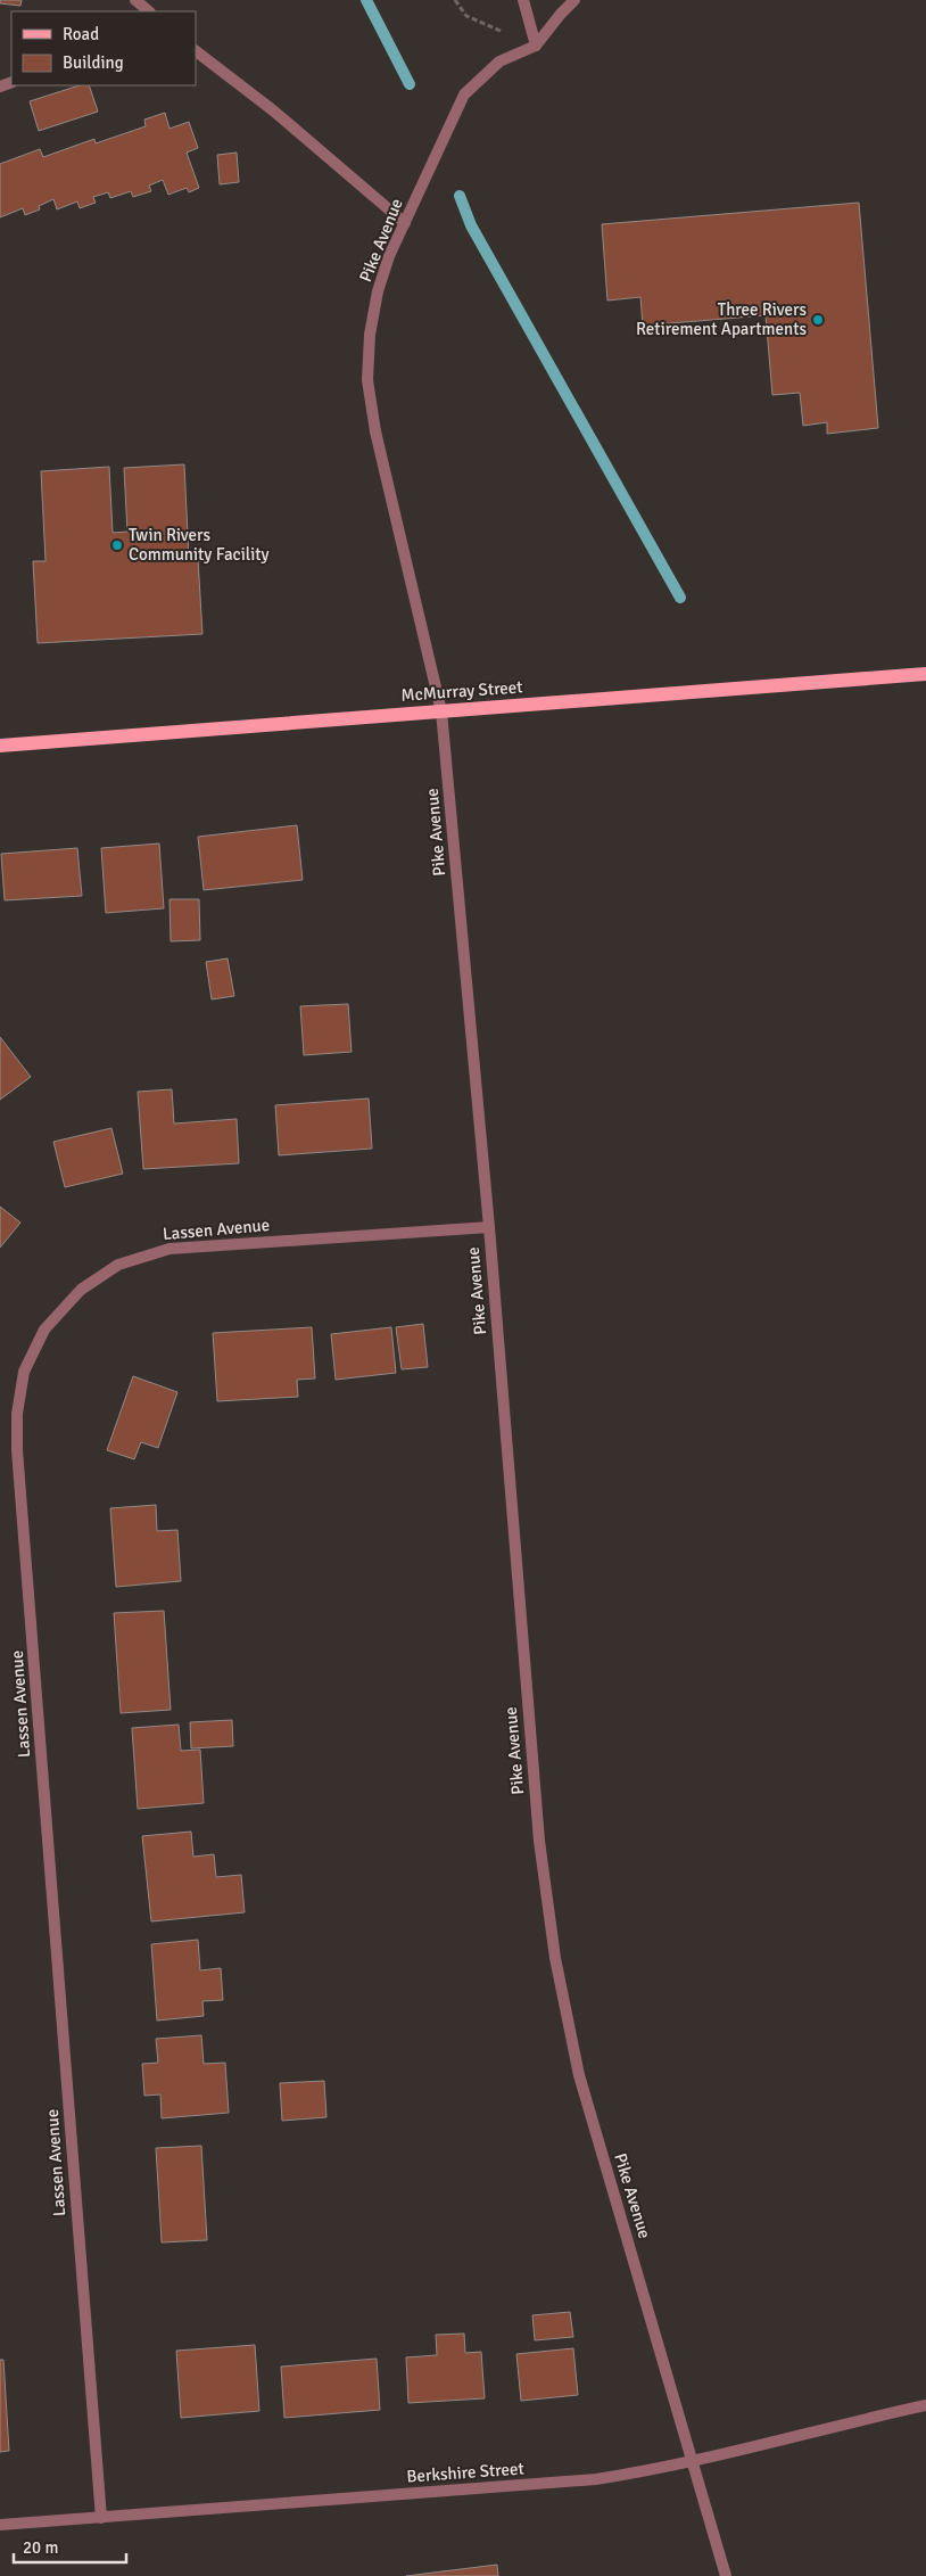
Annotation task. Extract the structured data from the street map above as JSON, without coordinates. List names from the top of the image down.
{
  "streets": {
    "main road": ["McMurray Street"],
    "street": ["Pike Avenue", "Lassen Avenue", "Berkshire Street"]
  },
  "crossings": [
    ["Pike Avenue", "McMurray Street"],
    ["Pike Avenue", "Lassen Avenue"],
    ["Pike Avenue", "Berkshire Street"],
    ["Lassen Avenue", "Berkshire Street"]
  ],
  "places": ["Three Rivers Retirement Apartments", "Twin Rivers Community Facility"],
  "legend": ["Road", "Building"],
  "scale_bar": "20 m"
}
